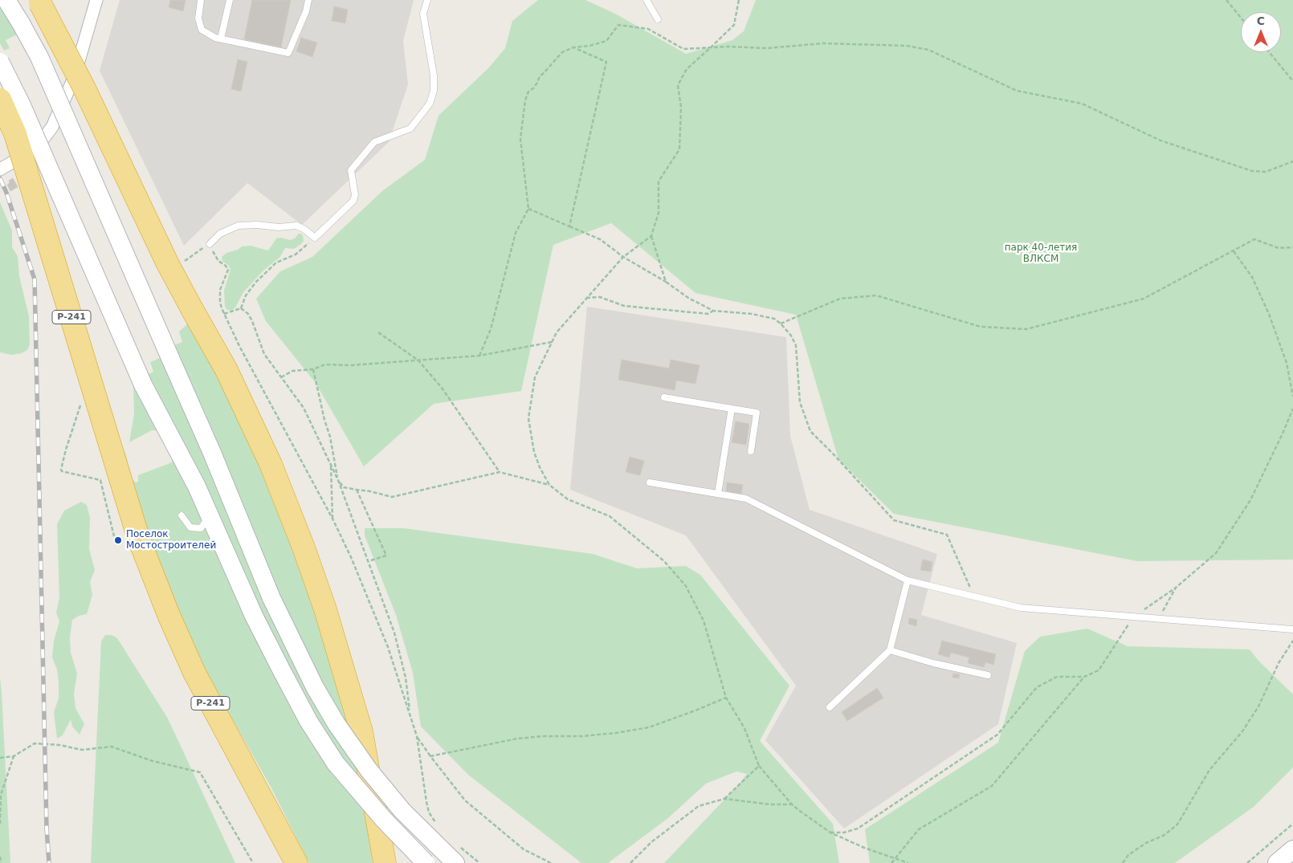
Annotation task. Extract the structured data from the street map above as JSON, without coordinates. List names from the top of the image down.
{
  "streets": {
    "highway": ["Р-241"]
  },
  "parks": ["парк 40-летия ВЛКСМ"],
  "places": ["Поселок Мостостроителей"],
  "north": "top"
}
